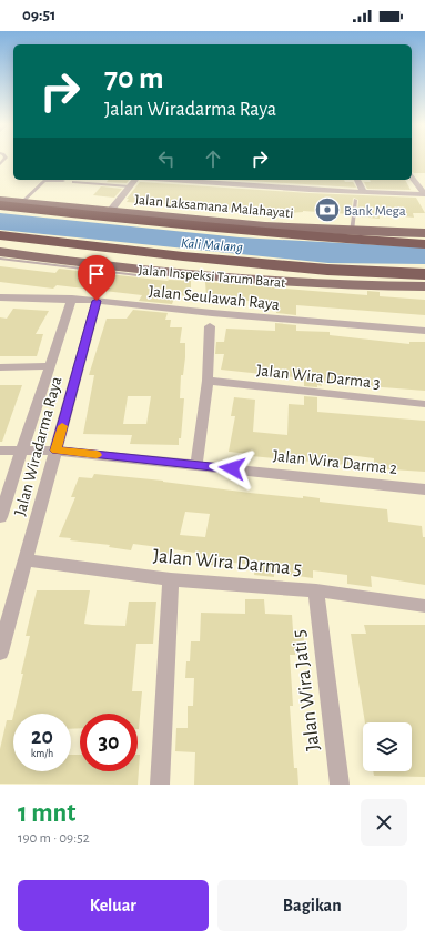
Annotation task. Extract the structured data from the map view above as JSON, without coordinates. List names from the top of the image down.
{
  "streets": {
    "main road": ["Jalan Laksamana Malahayati", "Jalan Inspeksi Tarum Barat"],
    "street": [
      "Jalan Seulawah Raya",
      "Jalan Wira Darma 3",
      "Jalan Wiradarma Raya",
      "Jalan Wira Darma 2",
      "Jalan Wira Darma 5",
      "Jalan Wira Jati 5"
    ]
  },
  "crossings": [
    ["Jalan Seulawah Raya", "Jalan Wiradarma Raya"],
    ["Jalan Wiradarma Raya", "Jalan Wira Darma 2"],
    ["Jalan Wiradarma Raya", "Jalan Wira Darma 5"],
    ["Jalan Wira Darma 5", "Jalan Wira Jati 5"]
  ],
  "water": ["Kali Malang"],
  "places": {
    "bank": ["Bank Mega"]
  },
  "page": {
    "status": "09:51",
    "turn": ["70 m", "Jalan Wiradarma Raya"],
    "speed": "20 km/h",
    "limit": "30",
    "heading": ["1 mnt", "190 m · 09:52"],
    "buttons": ["Keluar", "Bagikan"]
  }
}
